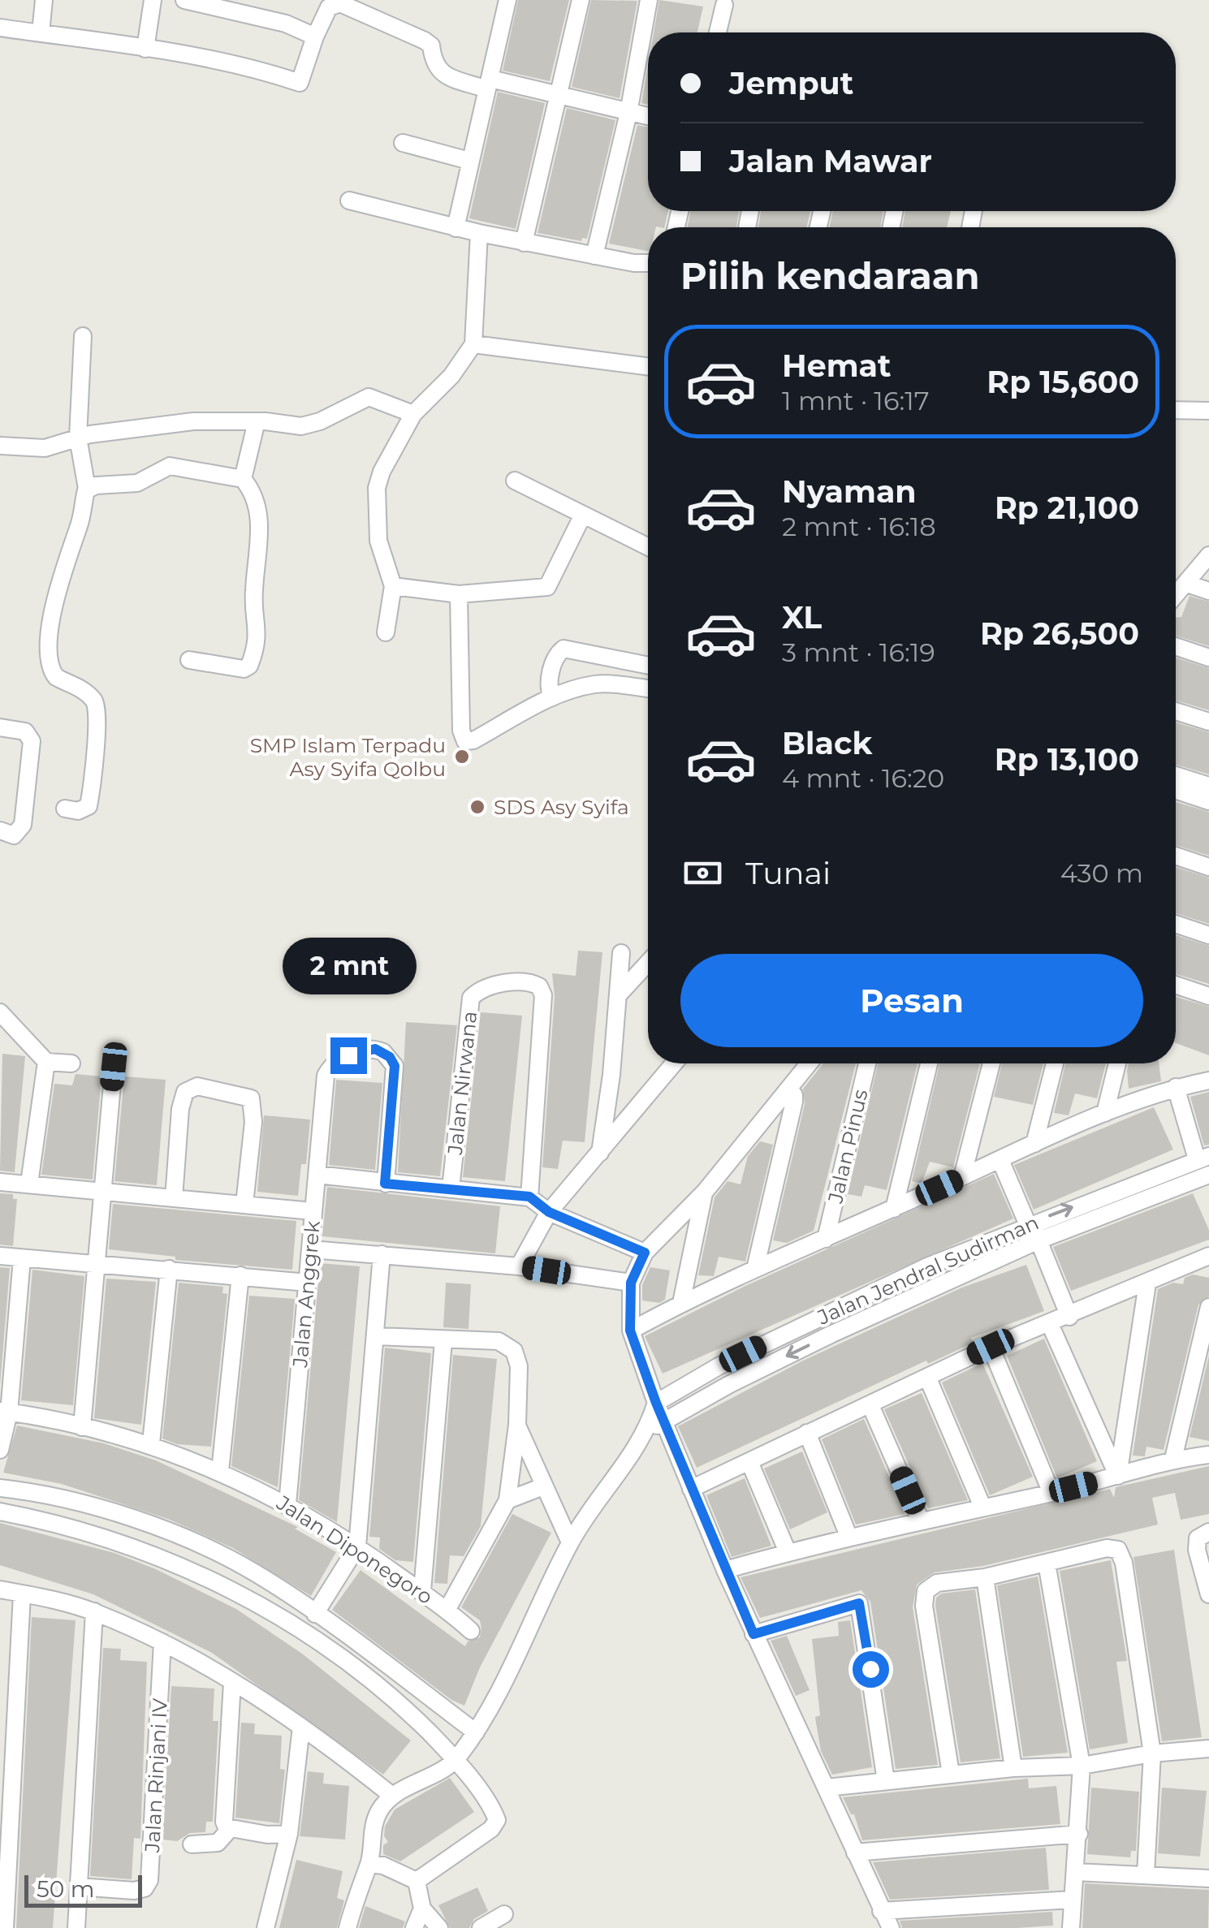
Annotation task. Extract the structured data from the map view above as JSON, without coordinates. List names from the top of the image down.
{
  "streets": {
    "street": [
      "Jalan Nirwana",
      "Jalan Pinus",
      "Jalan Jendral Sudirman",
      "Jalan Anggrek",
      "Jalan Diponegoro",
      "Jalan Rinjani IV"
    ]
  },
  "crossings": [
    ["Jalan Anggrek", "Jalan Diponegoro"]
  ],
  "places": ["SMP Islam Terpadu Asy Syifa Qolbu", "SDS Asy Syifa"],
  "scale_bar": "50 m",
  "page": {
    "banner": ["Jemput", "Jalan Mawar"],
    "heading": "Pilih kendaraan",
    "list": [
      {
        "name": "Hemat",
        "note": "1 mnt · 16:17",
        "value": "Rp 15,600"
      },
      {
        "name": "Nyaman",
        "note": "2 mnt · 16:18",
        "value": "Rp 21,100"
      },
      {
        "name": "XL",
        "note": "3 mnt · 16:19",
        "value": "Rp 26,500"
      },
      {
        "name": "Black",
        "note": "4 mnt · 16:20",
        "value": "Rp 13,100"
      }
    ],
    "pay": ["Tunai", "430 m"],
    "bubble": "2 mnt",
    "buttons": "Pesan",
    "scale": "50 m"
  }
}
